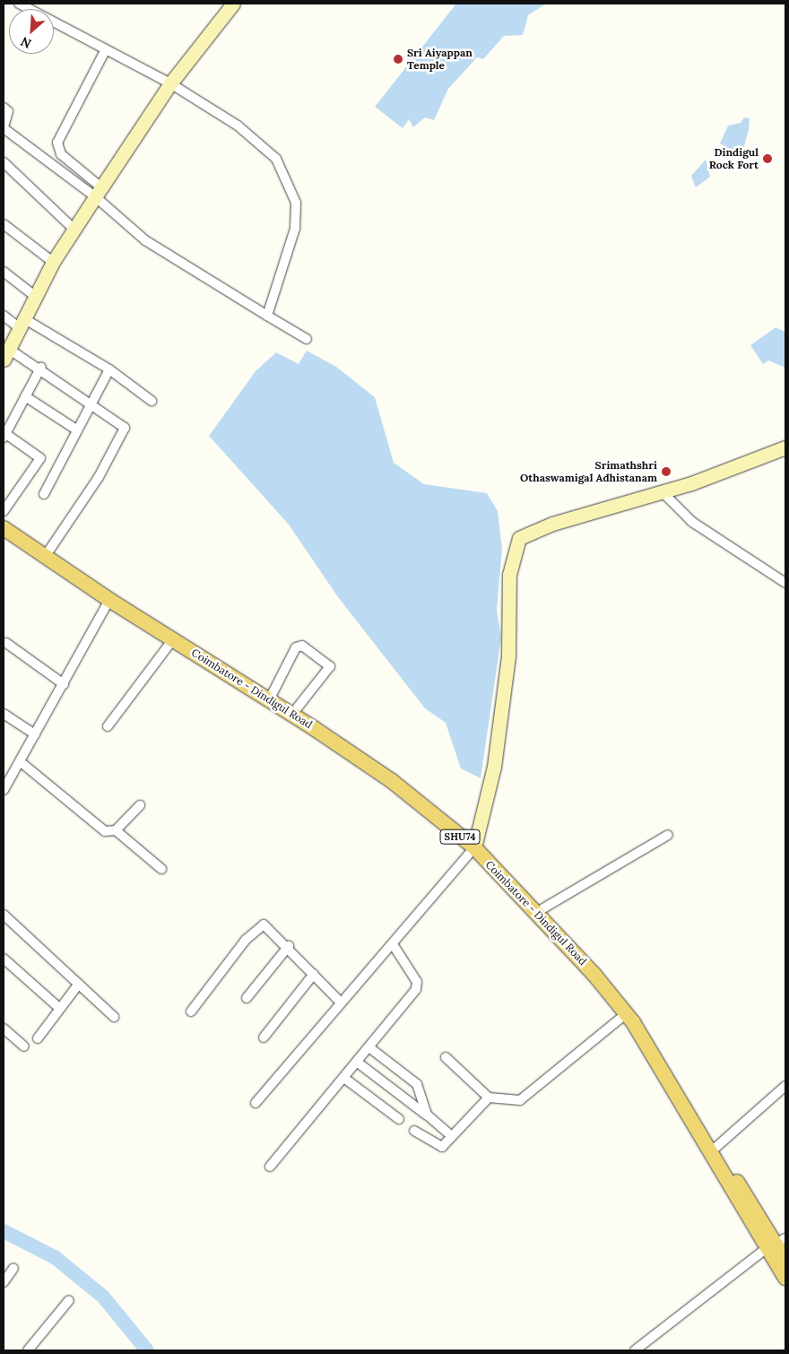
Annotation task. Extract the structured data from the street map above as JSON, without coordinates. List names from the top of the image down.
{
  "streets": {
    "main road": ["Coimbatore - Dindigul Road", "SHU74"]
  },
  "places": ["Sri Aiyappan Temple", "Dindigul Rock Fort", "Srimathshri Othaswamigal Adhistanam"],
  "north": "bottom left"
}
